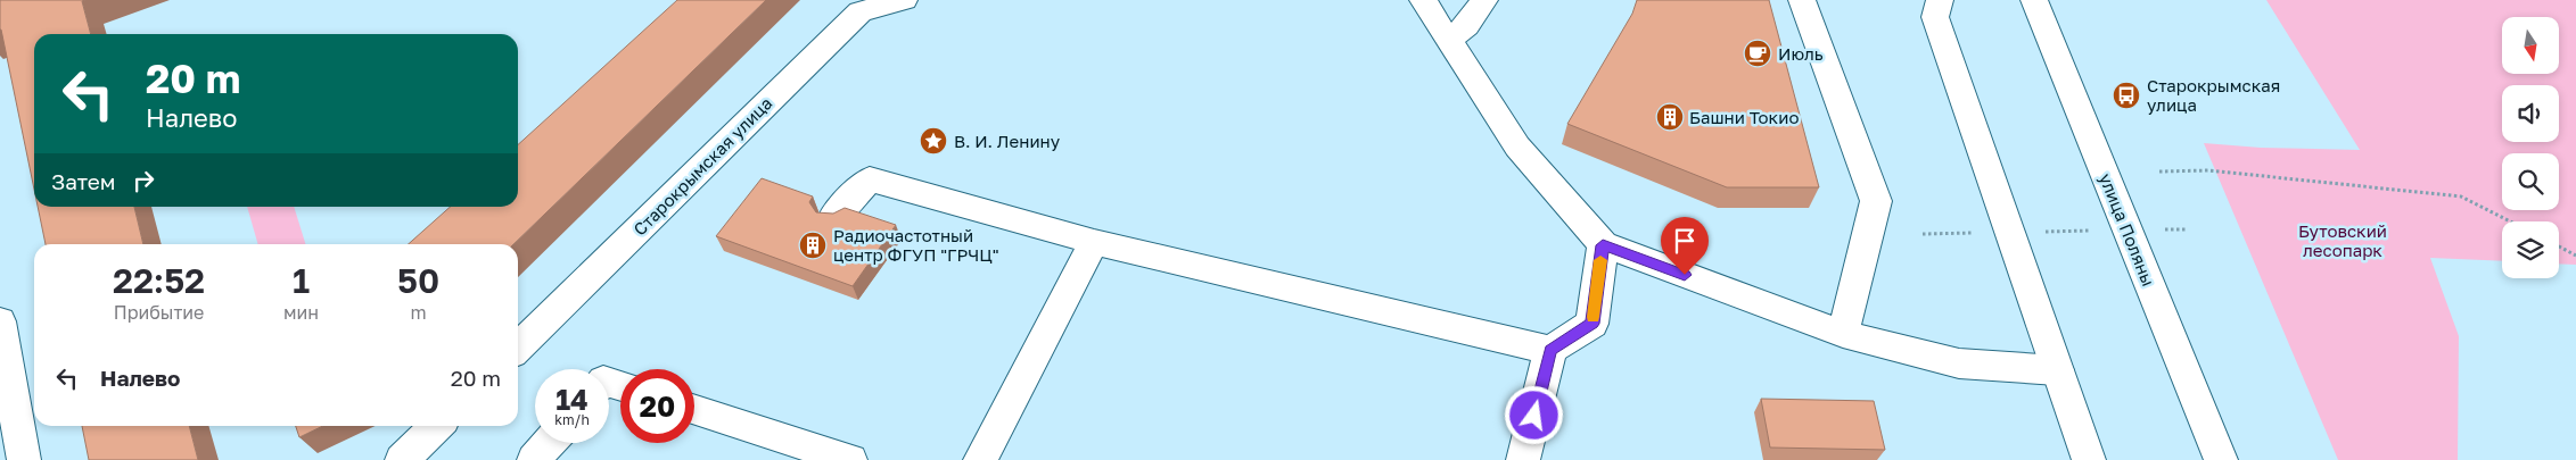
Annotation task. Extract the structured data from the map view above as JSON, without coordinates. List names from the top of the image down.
{
  "streets": {
    "street": ["Старокрымская улица", "улица Поляны"]
  },
  "parks": ["Бутовский лесопарк"],
  "places": {
    "cafe": ["Июль"],
    "bus stop": ["Старокрымская улица"],
    "building": ["Башни Токио", "Радиочастотный центр ФГУП \"ГРЧЦ\""],
    "place": ["В. И. Ленину"]
  },
  "north": "bottom",
  "page": {
    "turn": ["20 m", "Налево"],
    "then": "Затем",
    "eta": [
      "22:52",
      "Прибытие",
      "1",
      "мин",
      "50",
      "m"
    ],
    "list": [
      {
        "name": "Налево",
        "value": "20 m"
      }
    ],
    "speed": "14 km/h",
    "limit": "20"
  }
}
